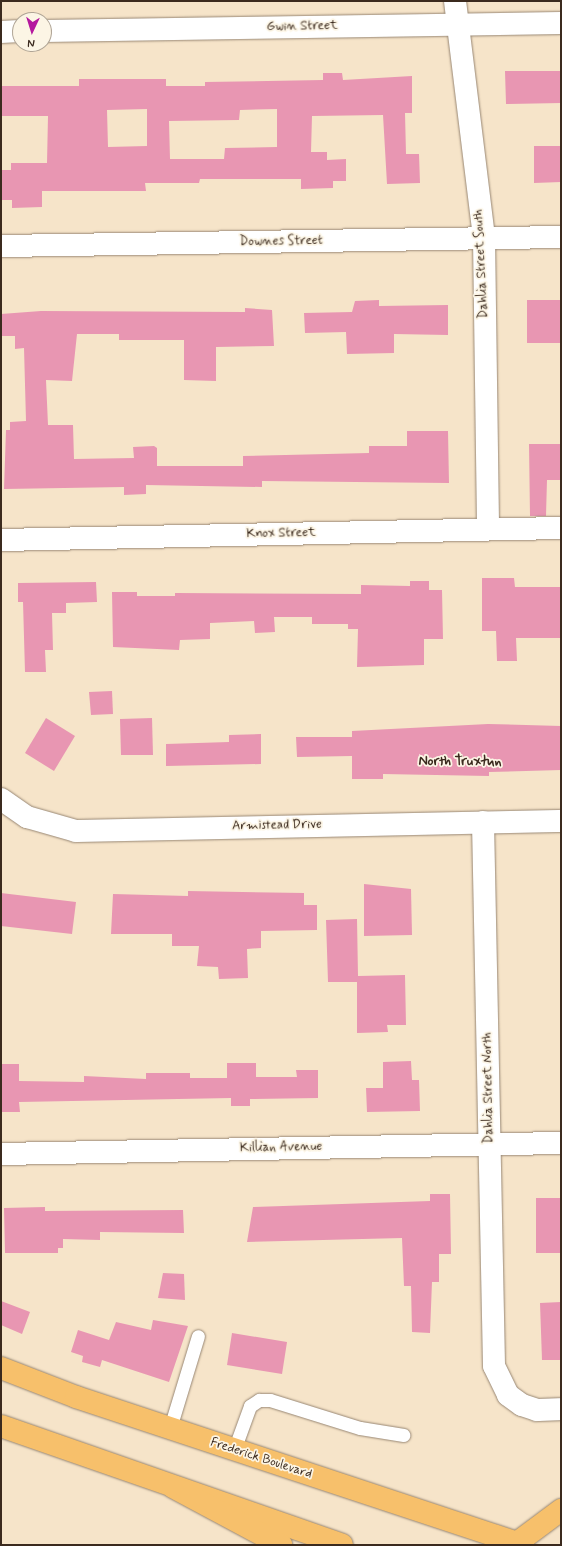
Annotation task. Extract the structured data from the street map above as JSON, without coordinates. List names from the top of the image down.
{
  "streets": {
    "main road": ["Frederick Boulevard"],
    "street": [
      "Gwin Street",
      "Downes Street",
      "Dahlia Street South",
      "Knox Street",
      "Armistead Drive",
      "Dahlia Street North",
      "Killian Avenue"
    ]
  },
  "crossings": [
    ["Gwin Street", "Dahlia Street South"],
    ["Downes Street", "Dahlia Street South"],
    ["Dahlia Street South", "Knox Street"],
    ["Armistead Drive", "Dahlia Street North"],
    ["Dahlia Street North", "Killian Avenue"]
  ],
  "districts": ["North Truxtun"],
  "north": "bottom"
}
